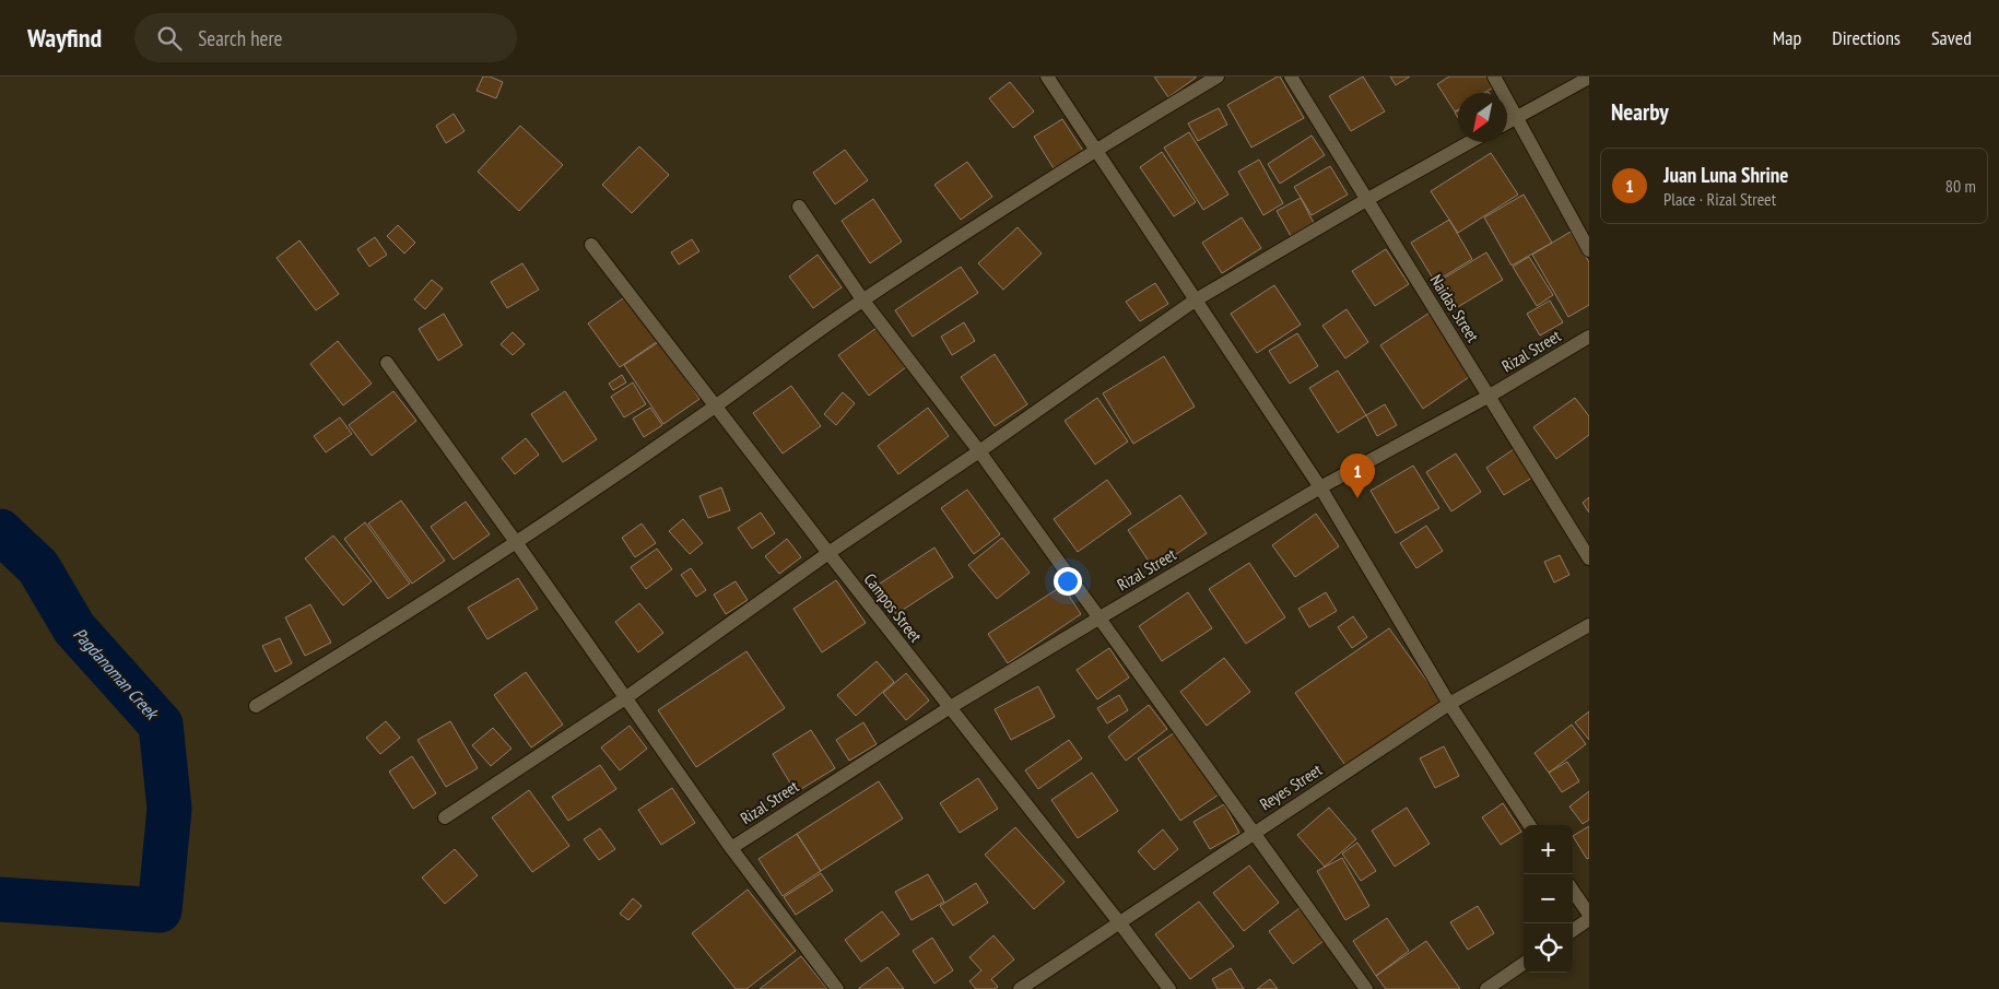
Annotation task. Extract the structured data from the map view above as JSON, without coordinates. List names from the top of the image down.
{
  "streets": {
    "street": [
      "Naidas Street",
      "Rizal Street",
      "Campos Street",
      "Reyes Street"
    ]
  },
  "crossings": [
    ["Naidas Street", "Rizal Street"],
    ["Rizal Street", "Campos Street"],
    ["Campos Street", "Reyes Street"]
  ],
  "water": ["Pagdanoman Creek"],
  "north": "bottom left",
  "page": {
    "header": "Wayfind",
    "search": "Search here",
    "nav": ["Map", "Directions", "Saved"],
    "heading": "Nearby",
    "list": [
      {
        "mark": "1",
        "name": "Juan Luna Shrine",
        "note": "Place · Rizal Street",
        "value": "80 m"
      }
    ],
    "pins": "1",
    "map_buttons": ["+", "−"]
  }
}
